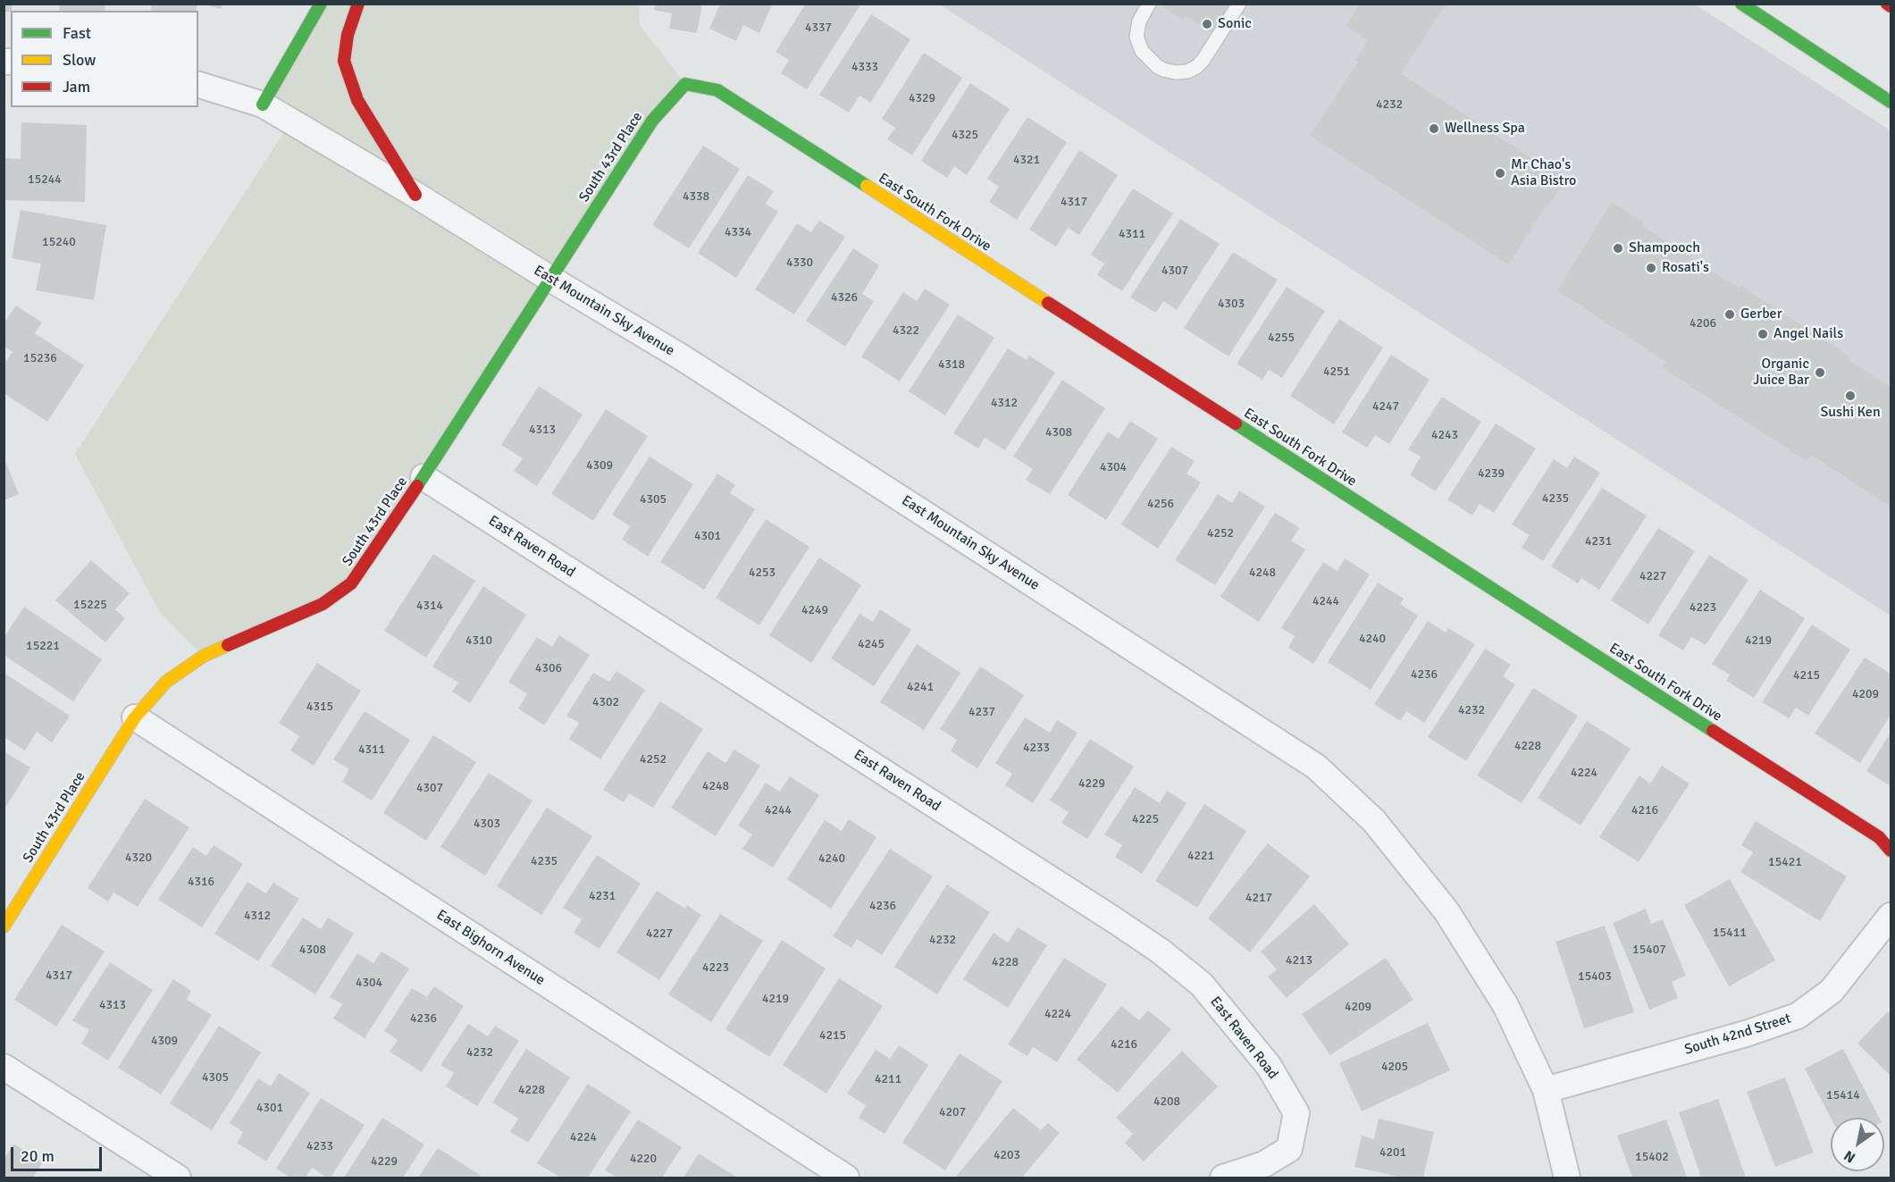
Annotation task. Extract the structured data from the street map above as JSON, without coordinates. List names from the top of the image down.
{
  "streets": {
    "street": [
      "South 43rd Place",
      "East South Fork Drive",
      "East Mountain Sky Avenue",
      "East Raven Road",
      "East Bighorn Avenue",
      "South 42nd Street"
    ]
  },
  "crossings": [
    ["South 43rd Place", "East South Fork Drive"],
    ["South 43rd Place", "East Mountain Sky Avenue"],
    ["South 43rd Place", "East Raven Road"],
    ["South 43rd Place", "East Bighorn Avenue"],
    ["East Mountain Sky Avenue", "South 42nd Street"]
  ],
  "places": [
    "Sonic",
    "Wellness Spa",
    "Mr Chao's Asia Bistro",
    "Shampooch",
    "Rosati's",
    "Gerber",
    "Angel Nails",
    "Organic Juice Bar",
    "Sushi Ken"
  ],
  "house_numbers": [
    "4337",
    "4333",
    "4329",
    "4232",
    "4325",
    "4321",
    "15244",
    "4338",
    "4317",
    "4334",
    "4311",
    "15240",
    "4330",
    "4307",
    "4326",
    "4303",
    "4206",
    "4322",
    "4255",
    "15236",
    "4318",
    "4251",
    "4312",
    "4247",
    "4313",
    "4308",
    "4243",
    "4309",
    "4304",
    "4239",
    "4235",
    "4305",
    "4256",
    "4252",
    "4301",
    "4231",
    "4253",
    "4248",
    "4227",
    "4244",
    "15225",
    "4314",
    "4223",
    "4249",
    "4240",
    "4310",
    "4219",
    "4245",
    "15221",
    "4306",
    "4236",
    "4215",
    "4241",
    "4209",
    "4302",
    "4315",
    "4232",
    "4237",
    "4228",
    "4233",
    "4311",
    "4252",
    "4224",
    "4229",
    "4248",
    "4307",
    "4244",
    "4216",
    "4225",
    "4303",
    "4221",
    "4320",
    "4240",
    "4235",
    "15421",
    "4316",
    "4231",
    "4217",
    "4236",
    "4312",
    "15411",
    "4227",
    "4232",
    "4308",
    "15407",
    "4213",
    "4228",
    "4223",
    "4317",
    "15403",
    "4304",
    "4219",
    "4313",
    "4209",
    "4224",
    "4236",
    "4215",
    "4309",
    "4216",
    "4232",
    "4205",
    "4305",
    "4211",
    "4228",
    "15414",
    "4208",
    "4301",
    "4207",
    "4224",
    "4233",
    "4201",
    "4203",
    "15402",
    "4220",
    "4229"
  ],
  "legend": ["Fast", "Slow", "Jam"],
  "scale_bar": "20 m",
  "north": "bottom left"
}
